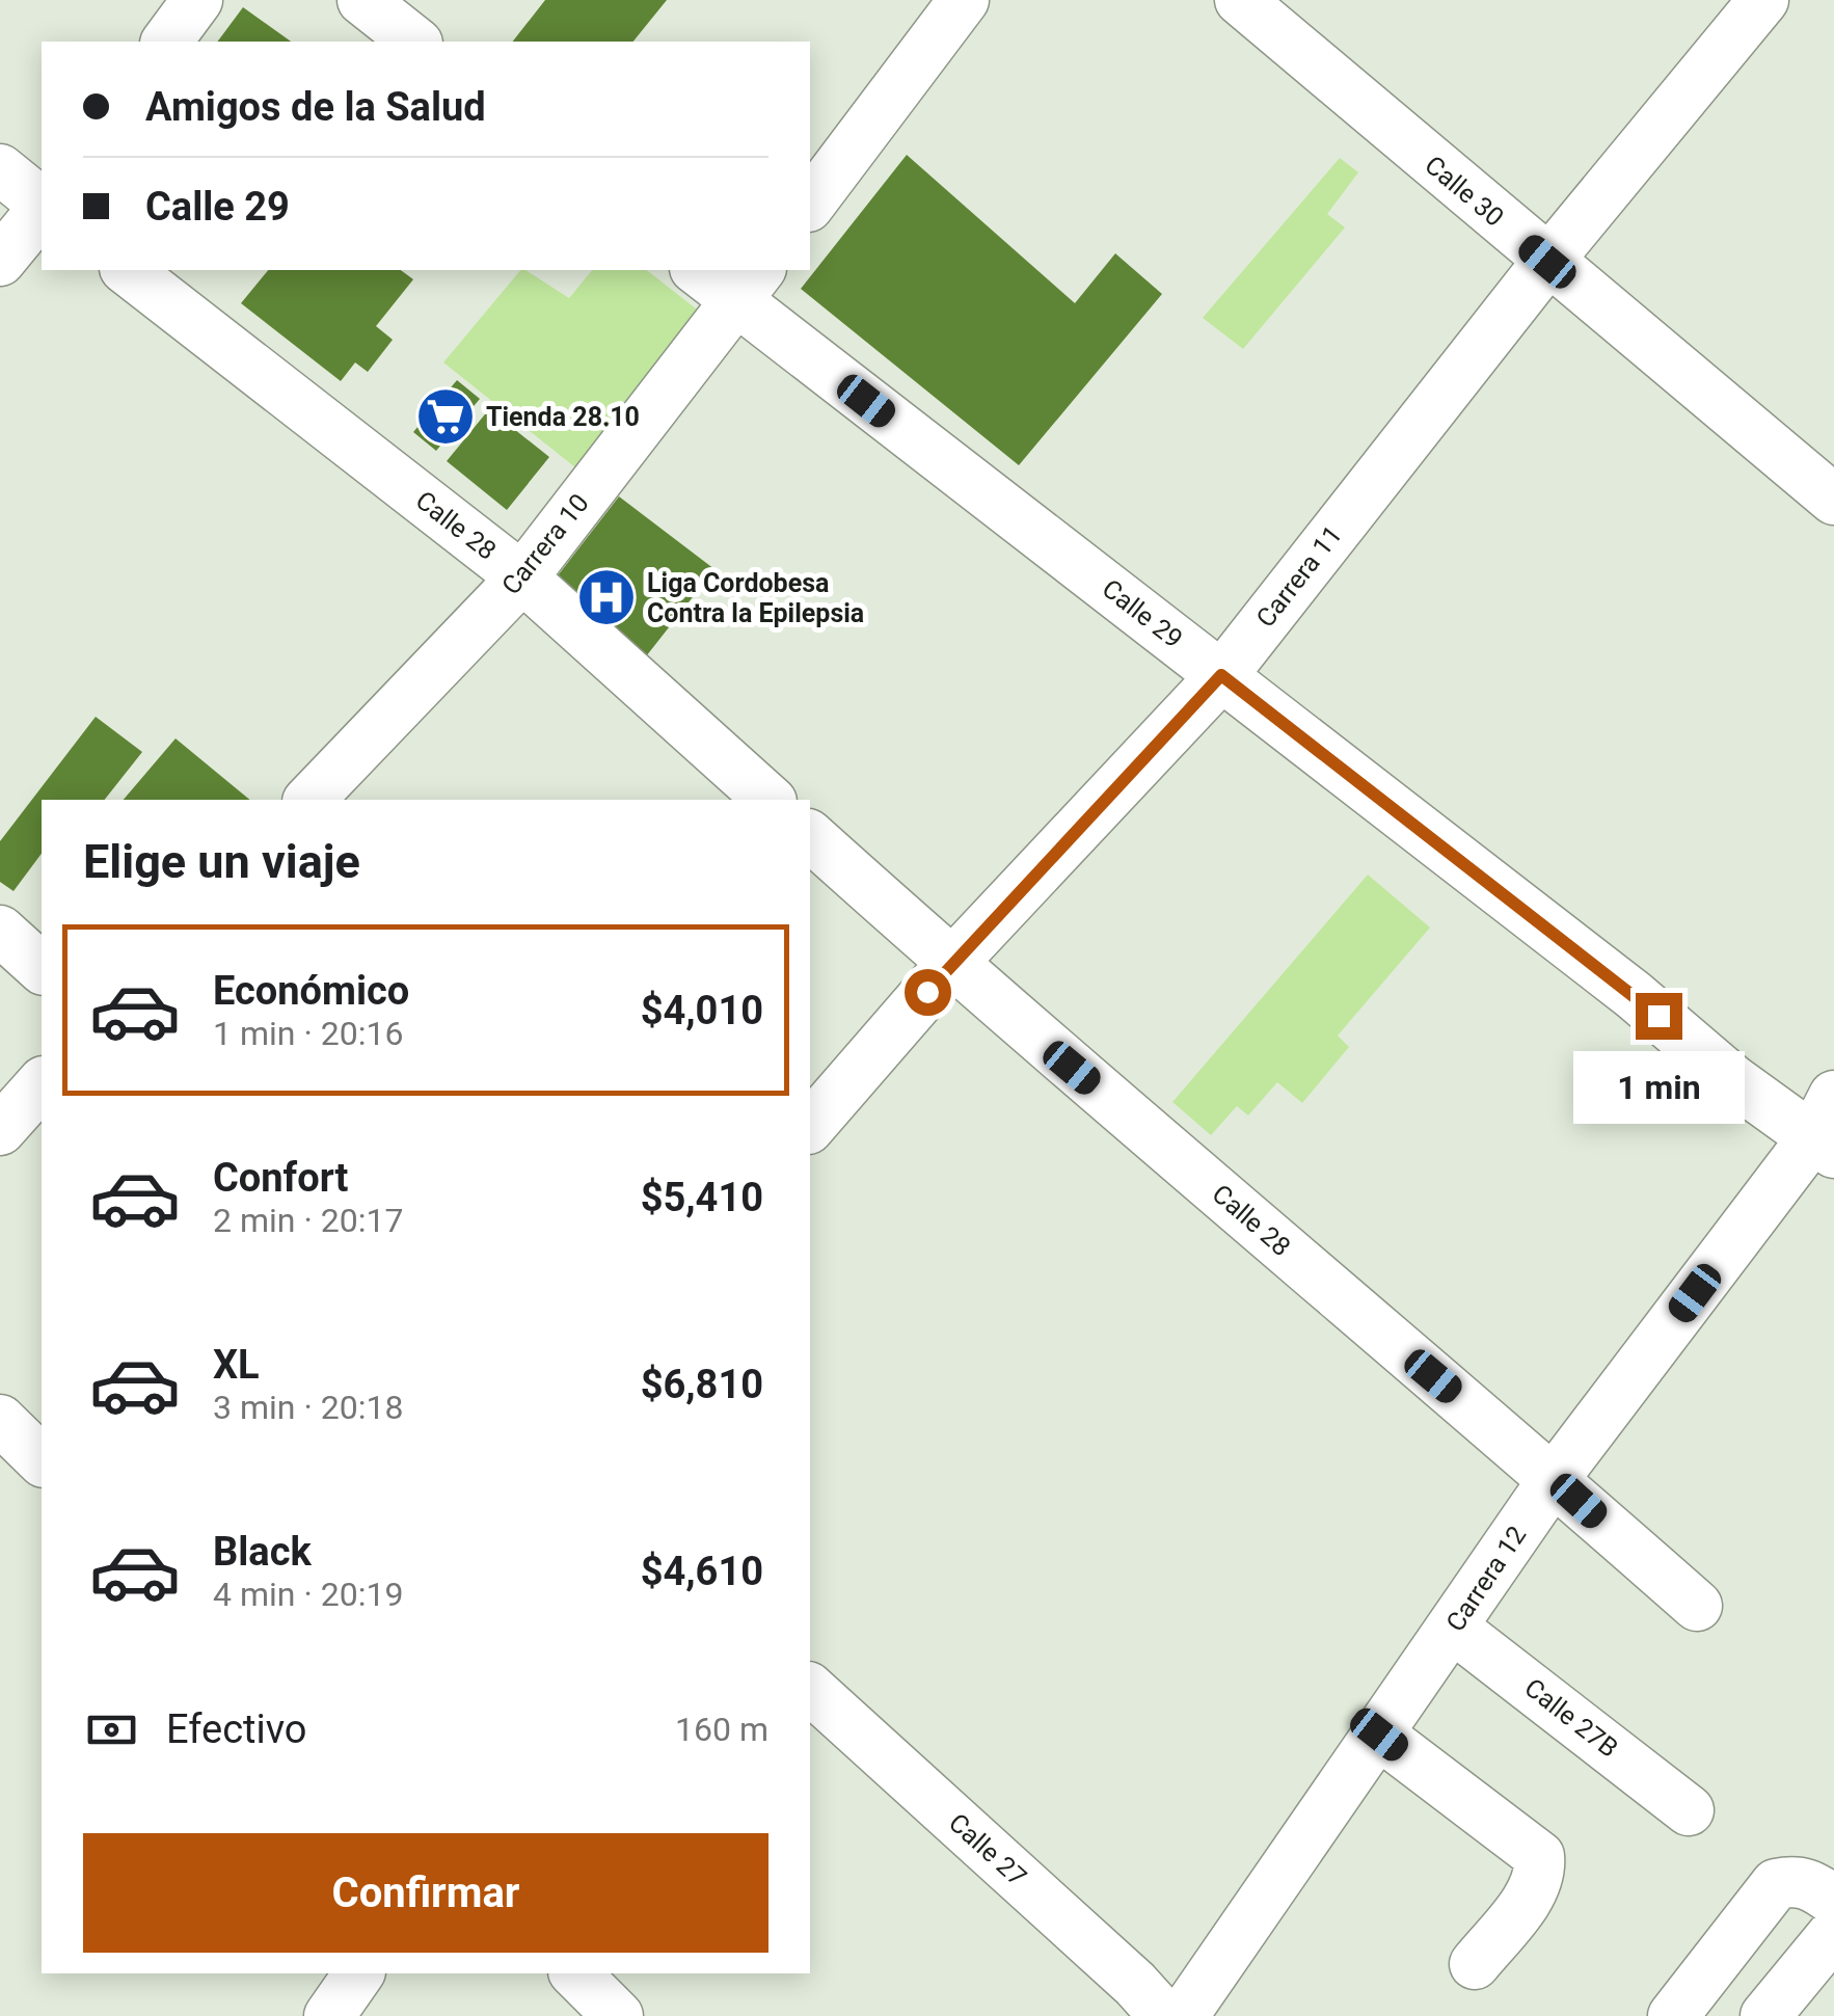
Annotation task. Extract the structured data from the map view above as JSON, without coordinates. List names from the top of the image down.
{
  "streets": {
    "street": [
      "Calle 30",
      "Calle 28",
      "Carrera 10",
      "Carrera 11",
      "Calle 29",
      "Carrera 12",
      "Calle 27B",
      "Calle 27"
    ]
  },
  "crossings": [
    ["Calle 30", "Carrera 11"],
    ["Calle 28", "Carrera 10"],
    ["Calle 28", "Carrera 11"],
    ["Calle 28", "Carrera 12"],
    ["Carrera 10", "Calle 29"],
    ["Carrera 11", "Calle 29"],
    ["Calle 29", "Carrera 12"],
    ["Carrera 12", "Calle 27B"]
  ],
  "places": {
    "supermarket": ["Tienda 28.10"],
    "hospital": ["Liga Cordobesa Contra la Epilepsia"]
  },
  "page": {
    "banner": ["Amigos de la Salud", "Calle 29"],
    "heading": "Elige un viaje",
    "list": [
      {
        "name": "Económico",
        "note": "1 min · 20:16",
        "value": "$4,010"
      },
      {
        "name": "Confort",
        "note": "2 min · 20:17",
        "value": "$5,410"
      },
      {
        "name": "XL",
        "note": "3 min · 20:18",
        "value": "$6,810"
      },
      {
        "name": "Black",
        "note": "4 min · 20:19",
        "value": "$4,610"
      }
    ],
    "bubble": "1 min",
    "pay": ["Efectivo", "160 m"],
    "buttons": "Confirmar"
  }
}
